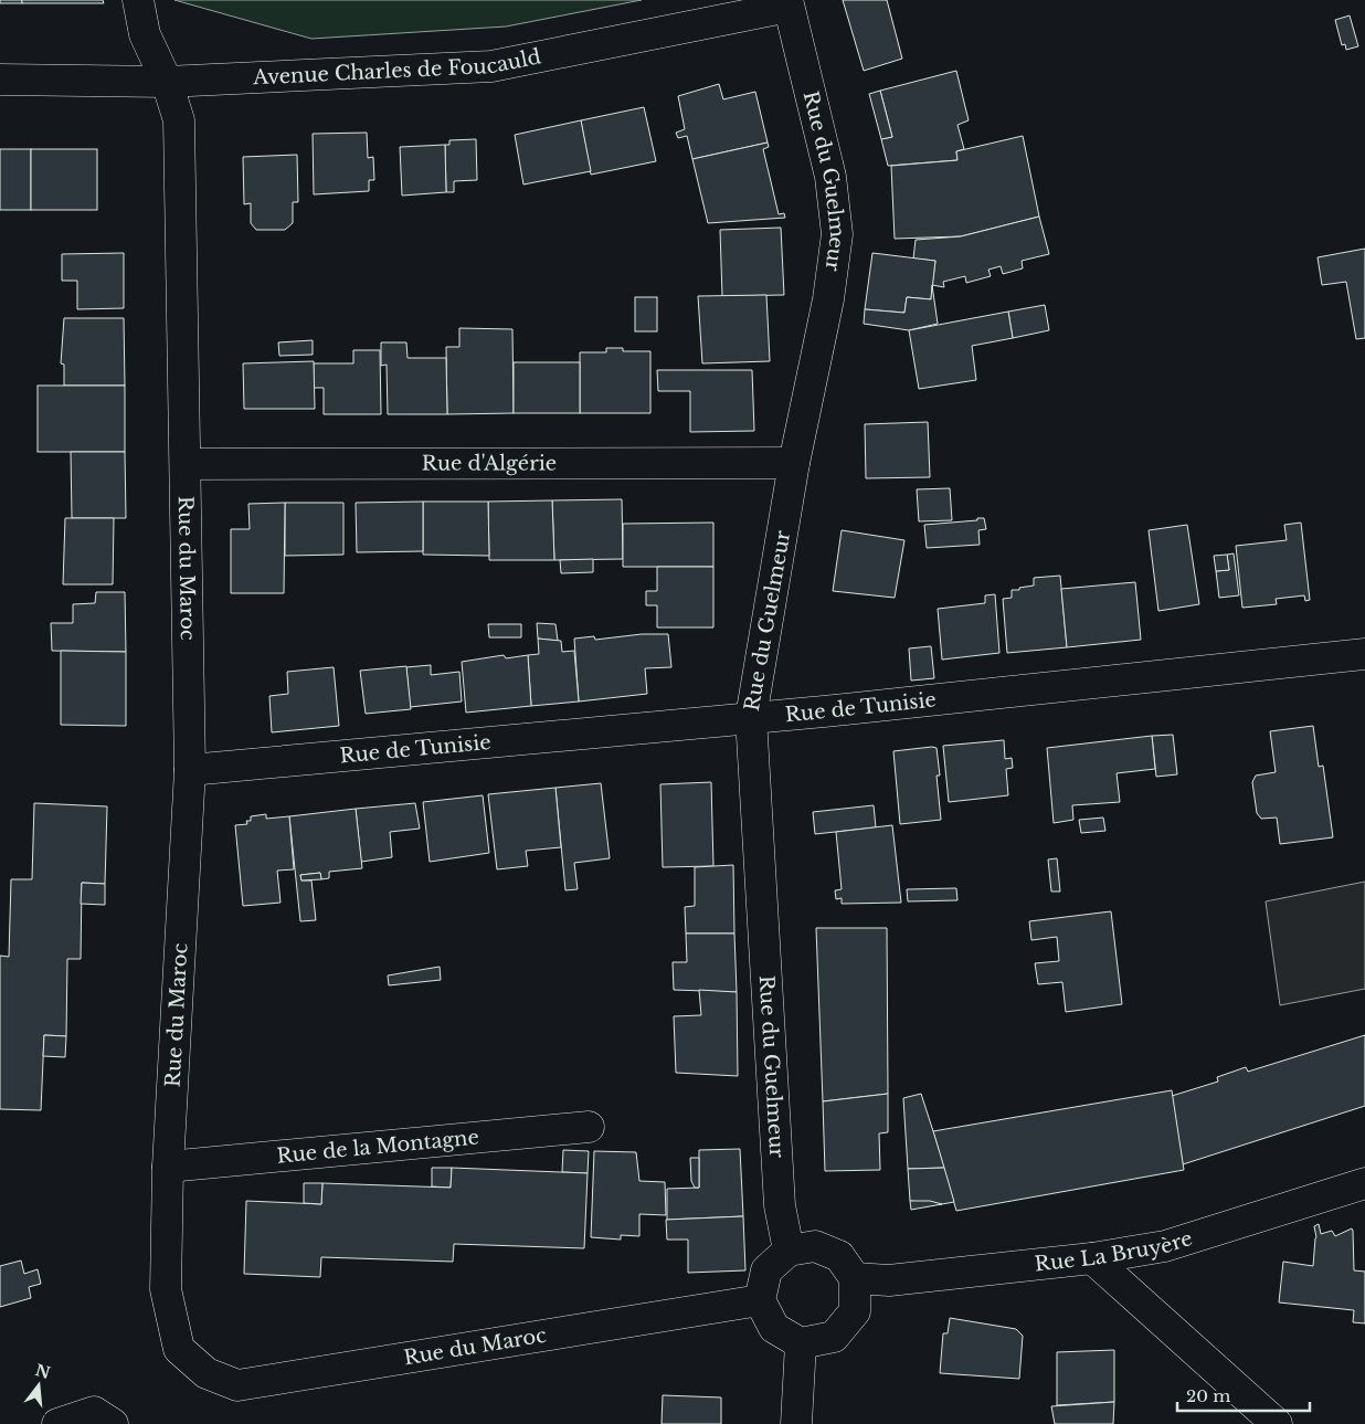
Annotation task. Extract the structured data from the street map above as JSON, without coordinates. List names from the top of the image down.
{
  "streets": {
    "street": [
      "Avenue Charles de Foucauld",
      "Rue du Guelmeur",
      "Rue d'Algérie",
      "Rue du Maroc",
      "Rue de Tunisie",
      "Rue de la Montagne",
      "Rue La Bruyère"
    ]
  },
  "crossings": [
    ["Avenue Charles de Foucauld", "Rue du Guelmeur"],
    ["Avenue Charles de Foucauld", "Rue du Maroc"],
    ["Rue du Guelmeur", "Rue d'Algérie"],
    ["Rue du Guelmeur", "Rue du Maroc"],
    ["Rue du Guelmeur", "Rue de Tunisie"],
    ["Rue du Guelmeur", "Rue La Bruyère"],
    ["Rue d'Algérie", "Rue du Maroc"],
    ["Rue du Maroc", "Rue de Tunisie"],
    ["Rue du Maroc", "Rue de la Montagne"],
    ["Rue du Maroc", "Rue La Bruyère"]
  ],
  "scale_bar": "20 m",
  "north": "top"
}
